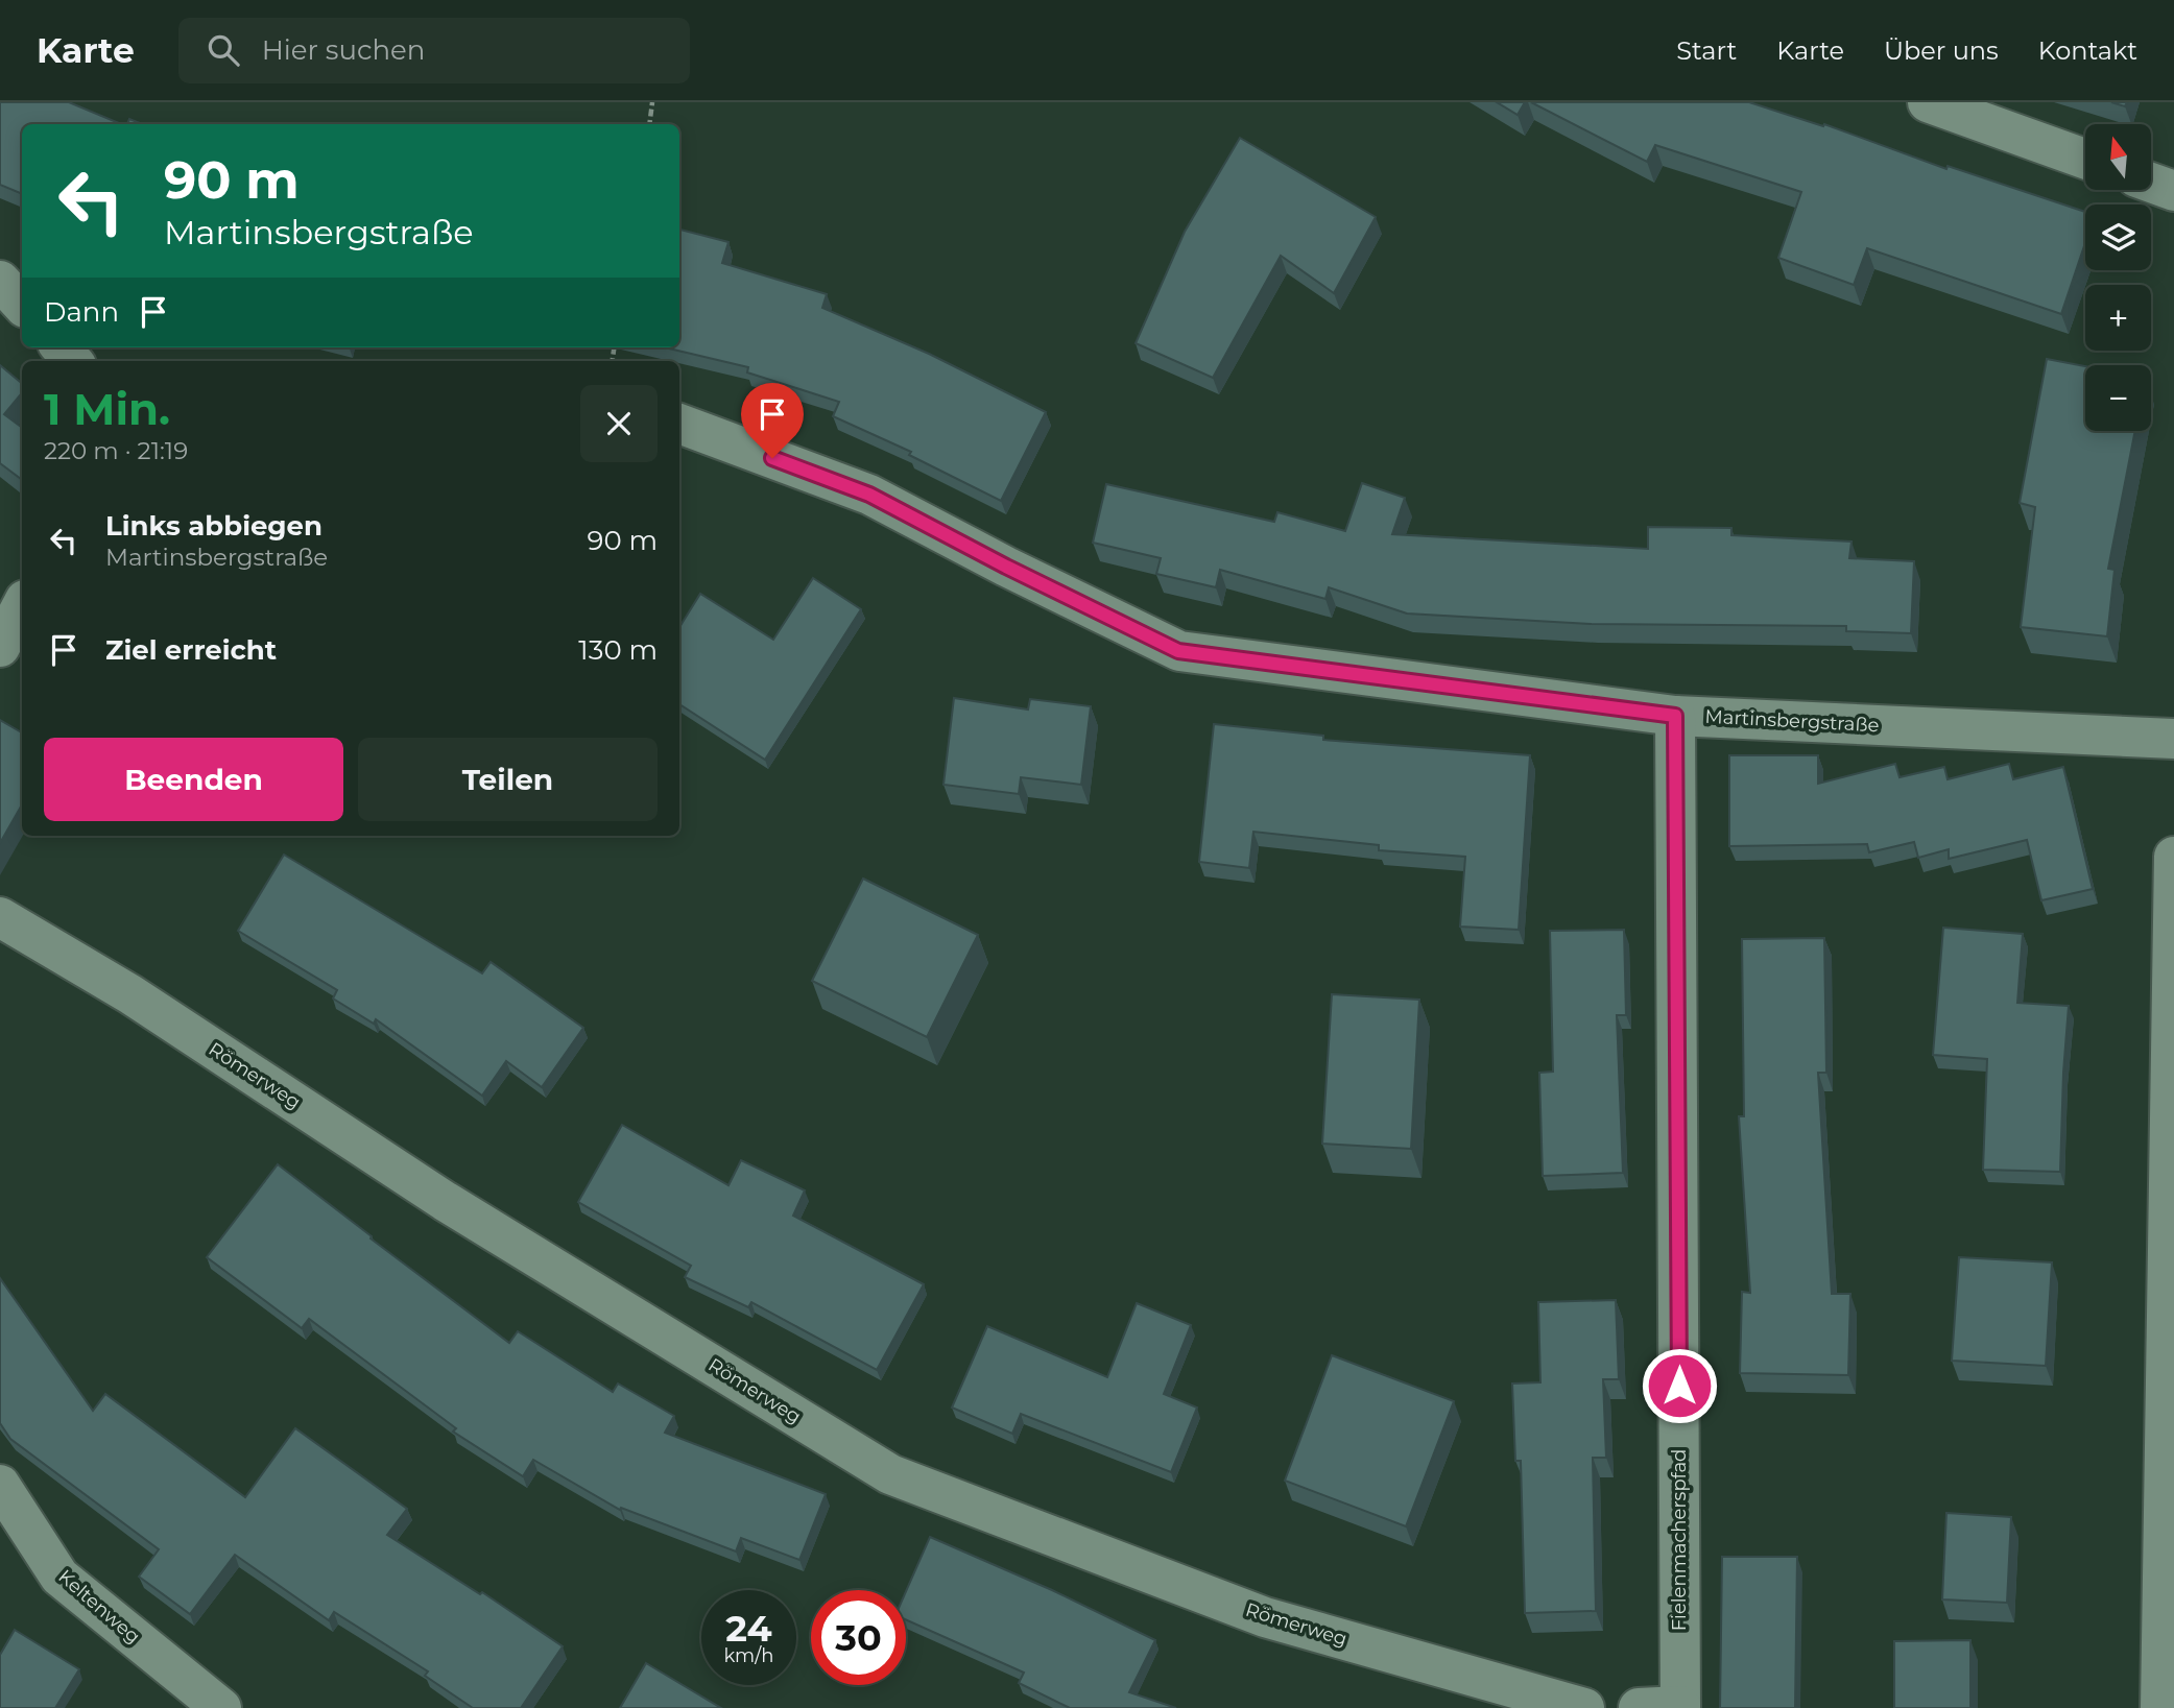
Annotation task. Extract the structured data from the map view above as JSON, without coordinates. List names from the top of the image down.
{
  "streets": {
    "street": [
      "Martinsbergstraße",
      "Römerweg",
      "Fielenmacherspfad",
      "Keltenweg"
    ]
  },
  "crossings": [
    ["Martinsbergstraße", "Fielenmacherspfad"]
  ],
  "north": "top",
  "page": {
    "header": "Karte",
    "search": "Hier suchen",
    "nav": [
      "Start",
      "Karte",
      "Über uns",
      "Kontakt"
    ],
    "map_buttons": ["+", "−"],
    "turn": ["90 m", "Martinsbergstraße"],
    "then": "Dann",
    "heading": ["1 Min.", "220 m · 21:19"],
    "list": [
      {
        "name": "Links abbiegen",
        "note": "Martinsbergstraße",
        "value": "90 m"
      },
      {
        "name": "Ziel erreicht",
        "value": "130 m"
      }
    ],
    "buttons": ["Beenden", "Teilen"],
    "speed": "24 km/h",
    "limit": "30"
  }
}
